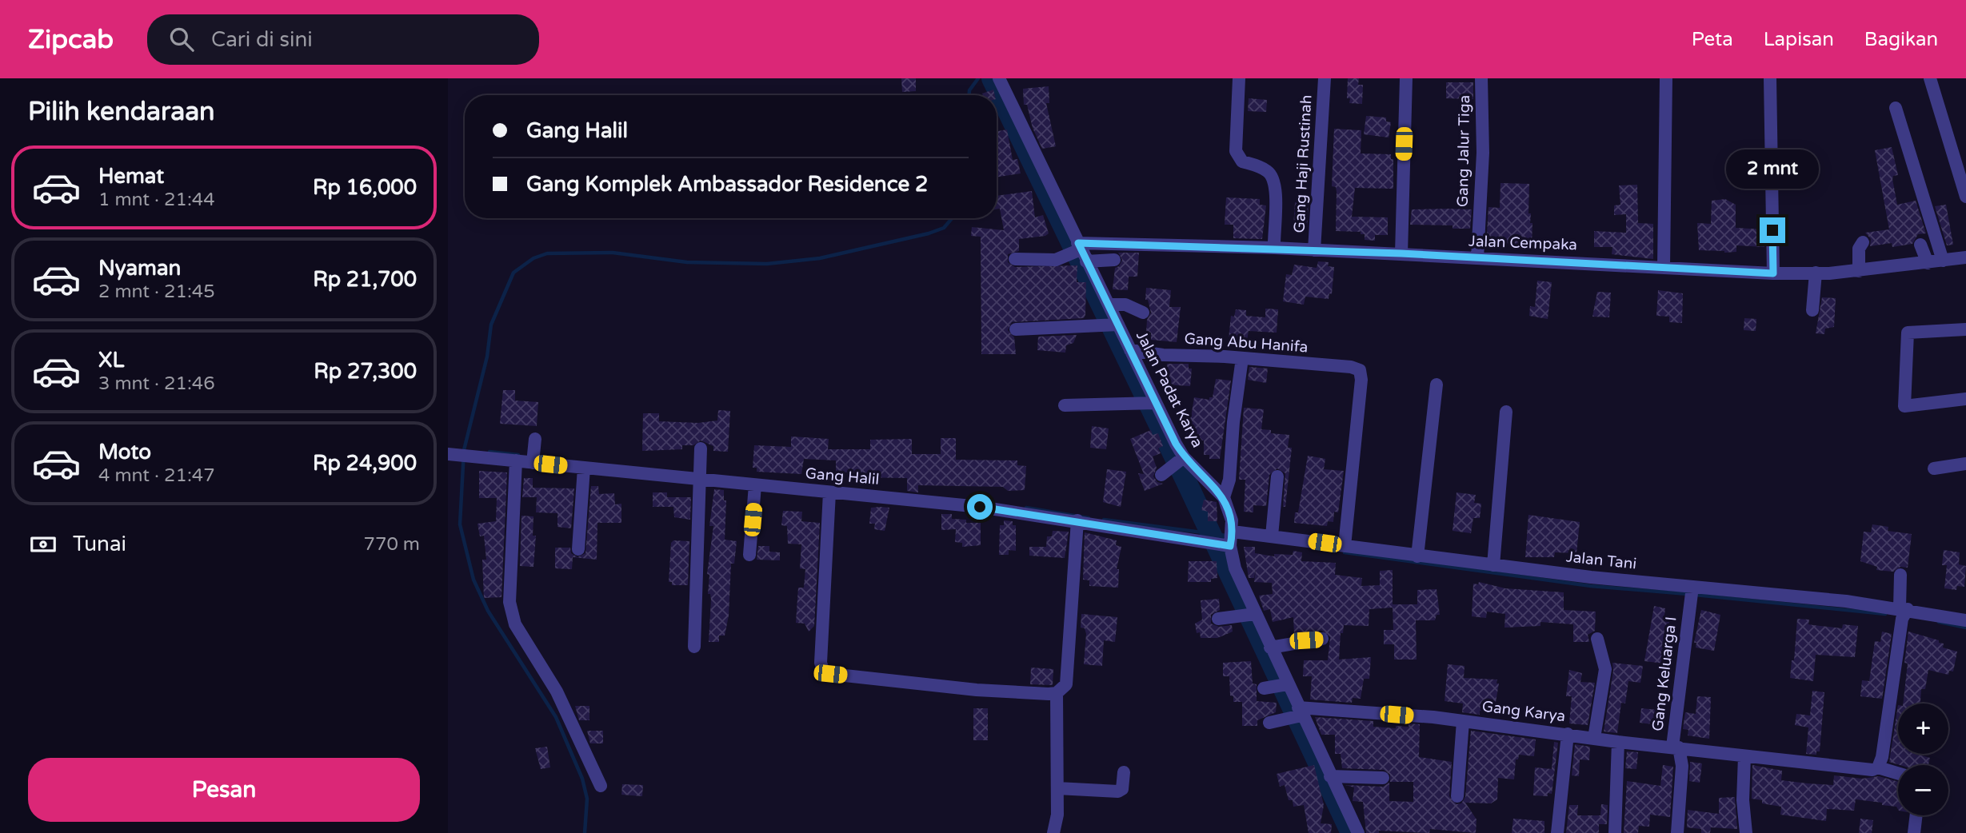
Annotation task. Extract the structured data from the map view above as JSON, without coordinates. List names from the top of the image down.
{
  "streets": {
    "street": [
      "Gang Jalur Tiga",
      "Gang Haji Rustinah",
      "Jalan Cempaka",
      "Gang Abu Hanifa",
      "Jalan Padat Karya",
      "Gang Halil",
      "Jalan Tani",
      "Gang Keluarga I",
      "Gang Karya"
    ]
  },
  "crossings": [
    ["Gang Jalur Tiga", "Jalan Cempaka"],
    ["Gang Haji Rustinah", "Jalan Cempaka"],
    ["Jalan Cempaka", "Jalan Padat Karya"],
    ["Gang Abu Hanifa", "Jalan Padat Karya"],
    ["Gang Abu Hanifa", "Jalan Tani"],
    ["Jalan Padat Karya", "Gang Halil"],
    ["Jalan Padat Karya", "Jalan Tani"],
    ["Jalan Padat Karya", "Gang Karya"],
    ["Gang Halil", "Jalan Tani"],
    ["Jalan Tani", "Gang Keluarga I"],
    ["Gang Keluarga I", "Gang Karya"]
  ],
  "page": {
    "header": "Zipcab",
    "search": "Cari di sini",
    "nav": ["Peta", "Lapisan", "Bagikan"],
    "heading": "Pilih kendaraan",
    "banner": ["Gang Halil", "Gang Komplek Ambassador Residence 2"],
    "list": [
      {
        "name": "Hemat",
        "note": "1 mnt · 21:44",
        "value": "Rp 16,000"
      },
      {
        "name": "Nyaman",
        "note": "2 mnt · 21:45",
        "value": "Rp 21,700"
      },
      {
        "name": "XL",
        "note": "3 mnt · 21:46",
        "value": "Rp 27,300"
      },
      {
        "name": "Moto",
        "note": "4 mnt · 21:47",
        "value": "Rp 24,900"
      }
    ],
    "bubble": "2 mnt",
    "pay": ["Tunai", "770 m"],
    "map_buttons": ["+", "−"],
    "buttons": "Pesan"
  }
}
